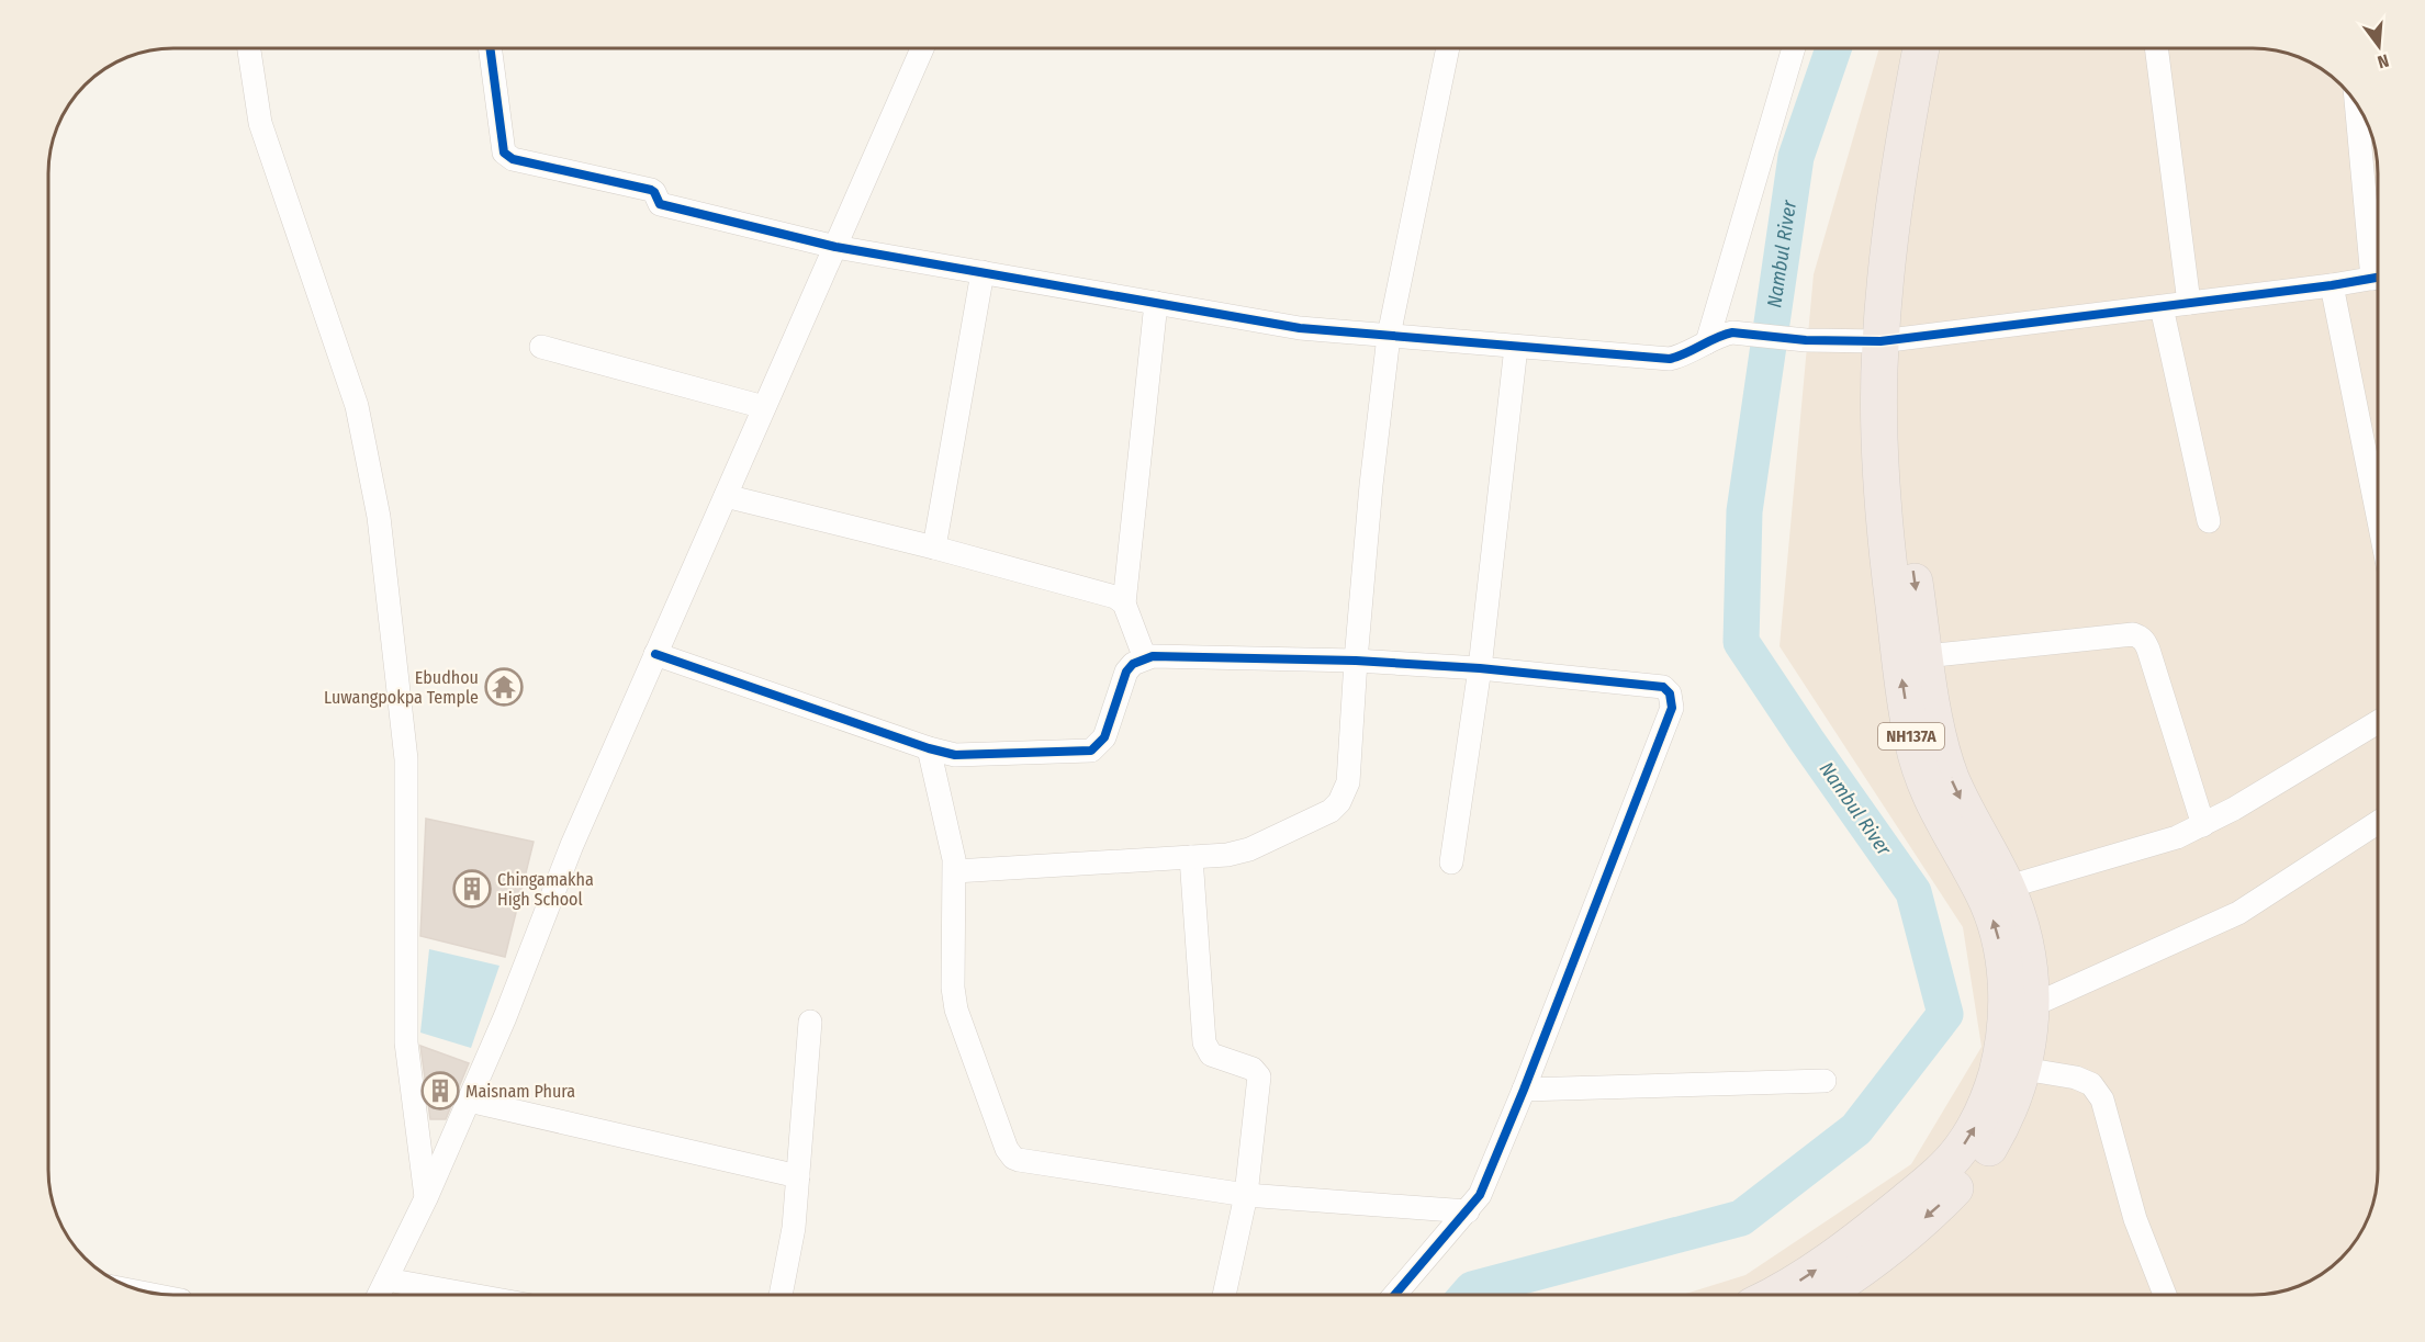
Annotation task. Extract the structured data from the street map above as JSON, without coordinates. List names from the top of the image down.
{
  "streets": {
    "highway": ["NH137A"]
  },
  "water": ["Nambul River"],
  "places": {
    "temple": ["Ebudhou Luwangpokpa Temple"],
    "building": ["Chingamakha High School", "Maisnam Phura"]
  },
  "north": "bottom"
}
